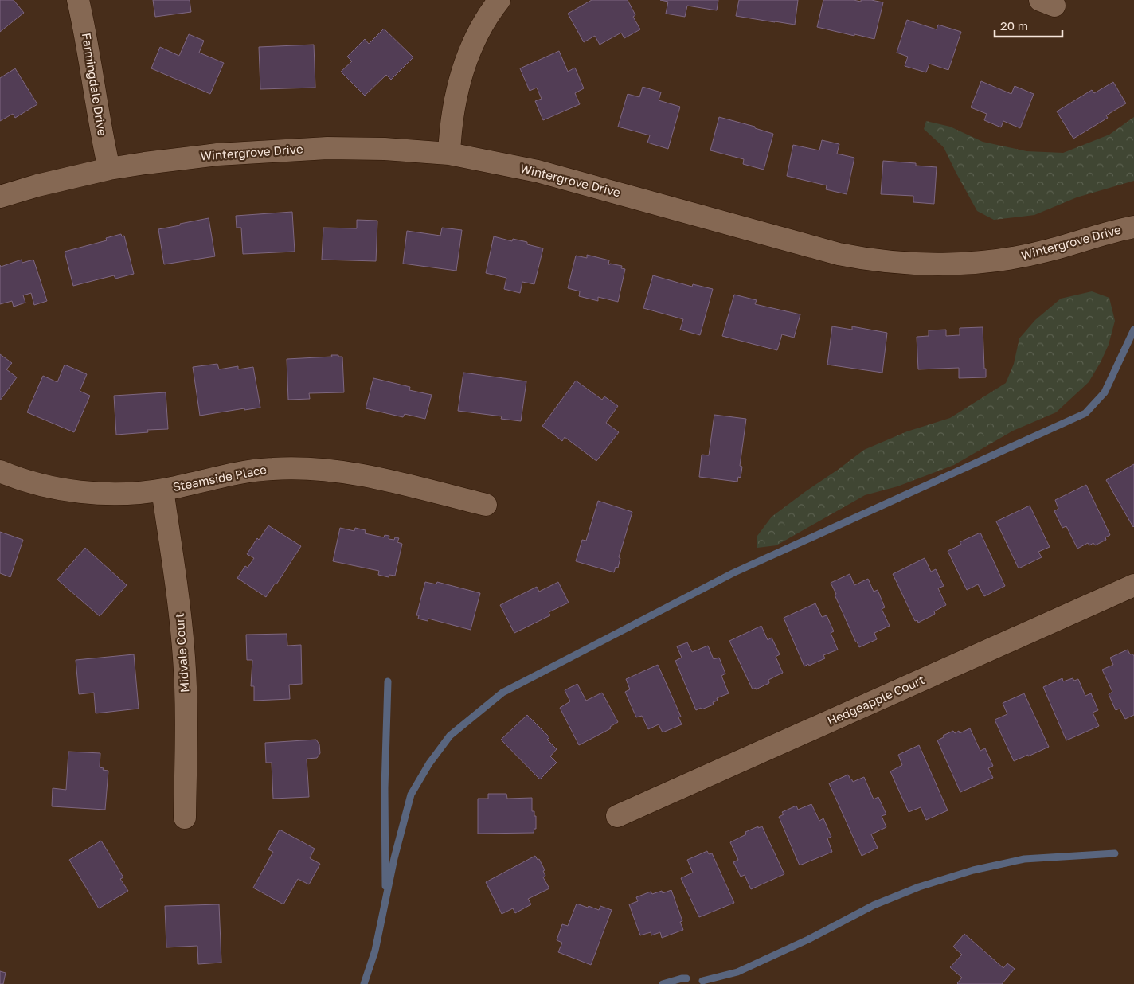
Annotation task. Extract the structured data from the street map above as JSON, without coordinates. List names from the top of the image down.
{
  "streets": {
    "street": [
      "Farmingdale Drive",
      "Wintergrove Drive",
      "Steamside Place",
      "Midvale Court",
      "Hedgeapple Court"
    ]
  },
  "crossings": [
    ["Farmingdale Drive", "Wintergrove Drive"],
    ["Steamside Place", "Midvale Court"]
  ],
  "scale_bar": "20 m"
}
